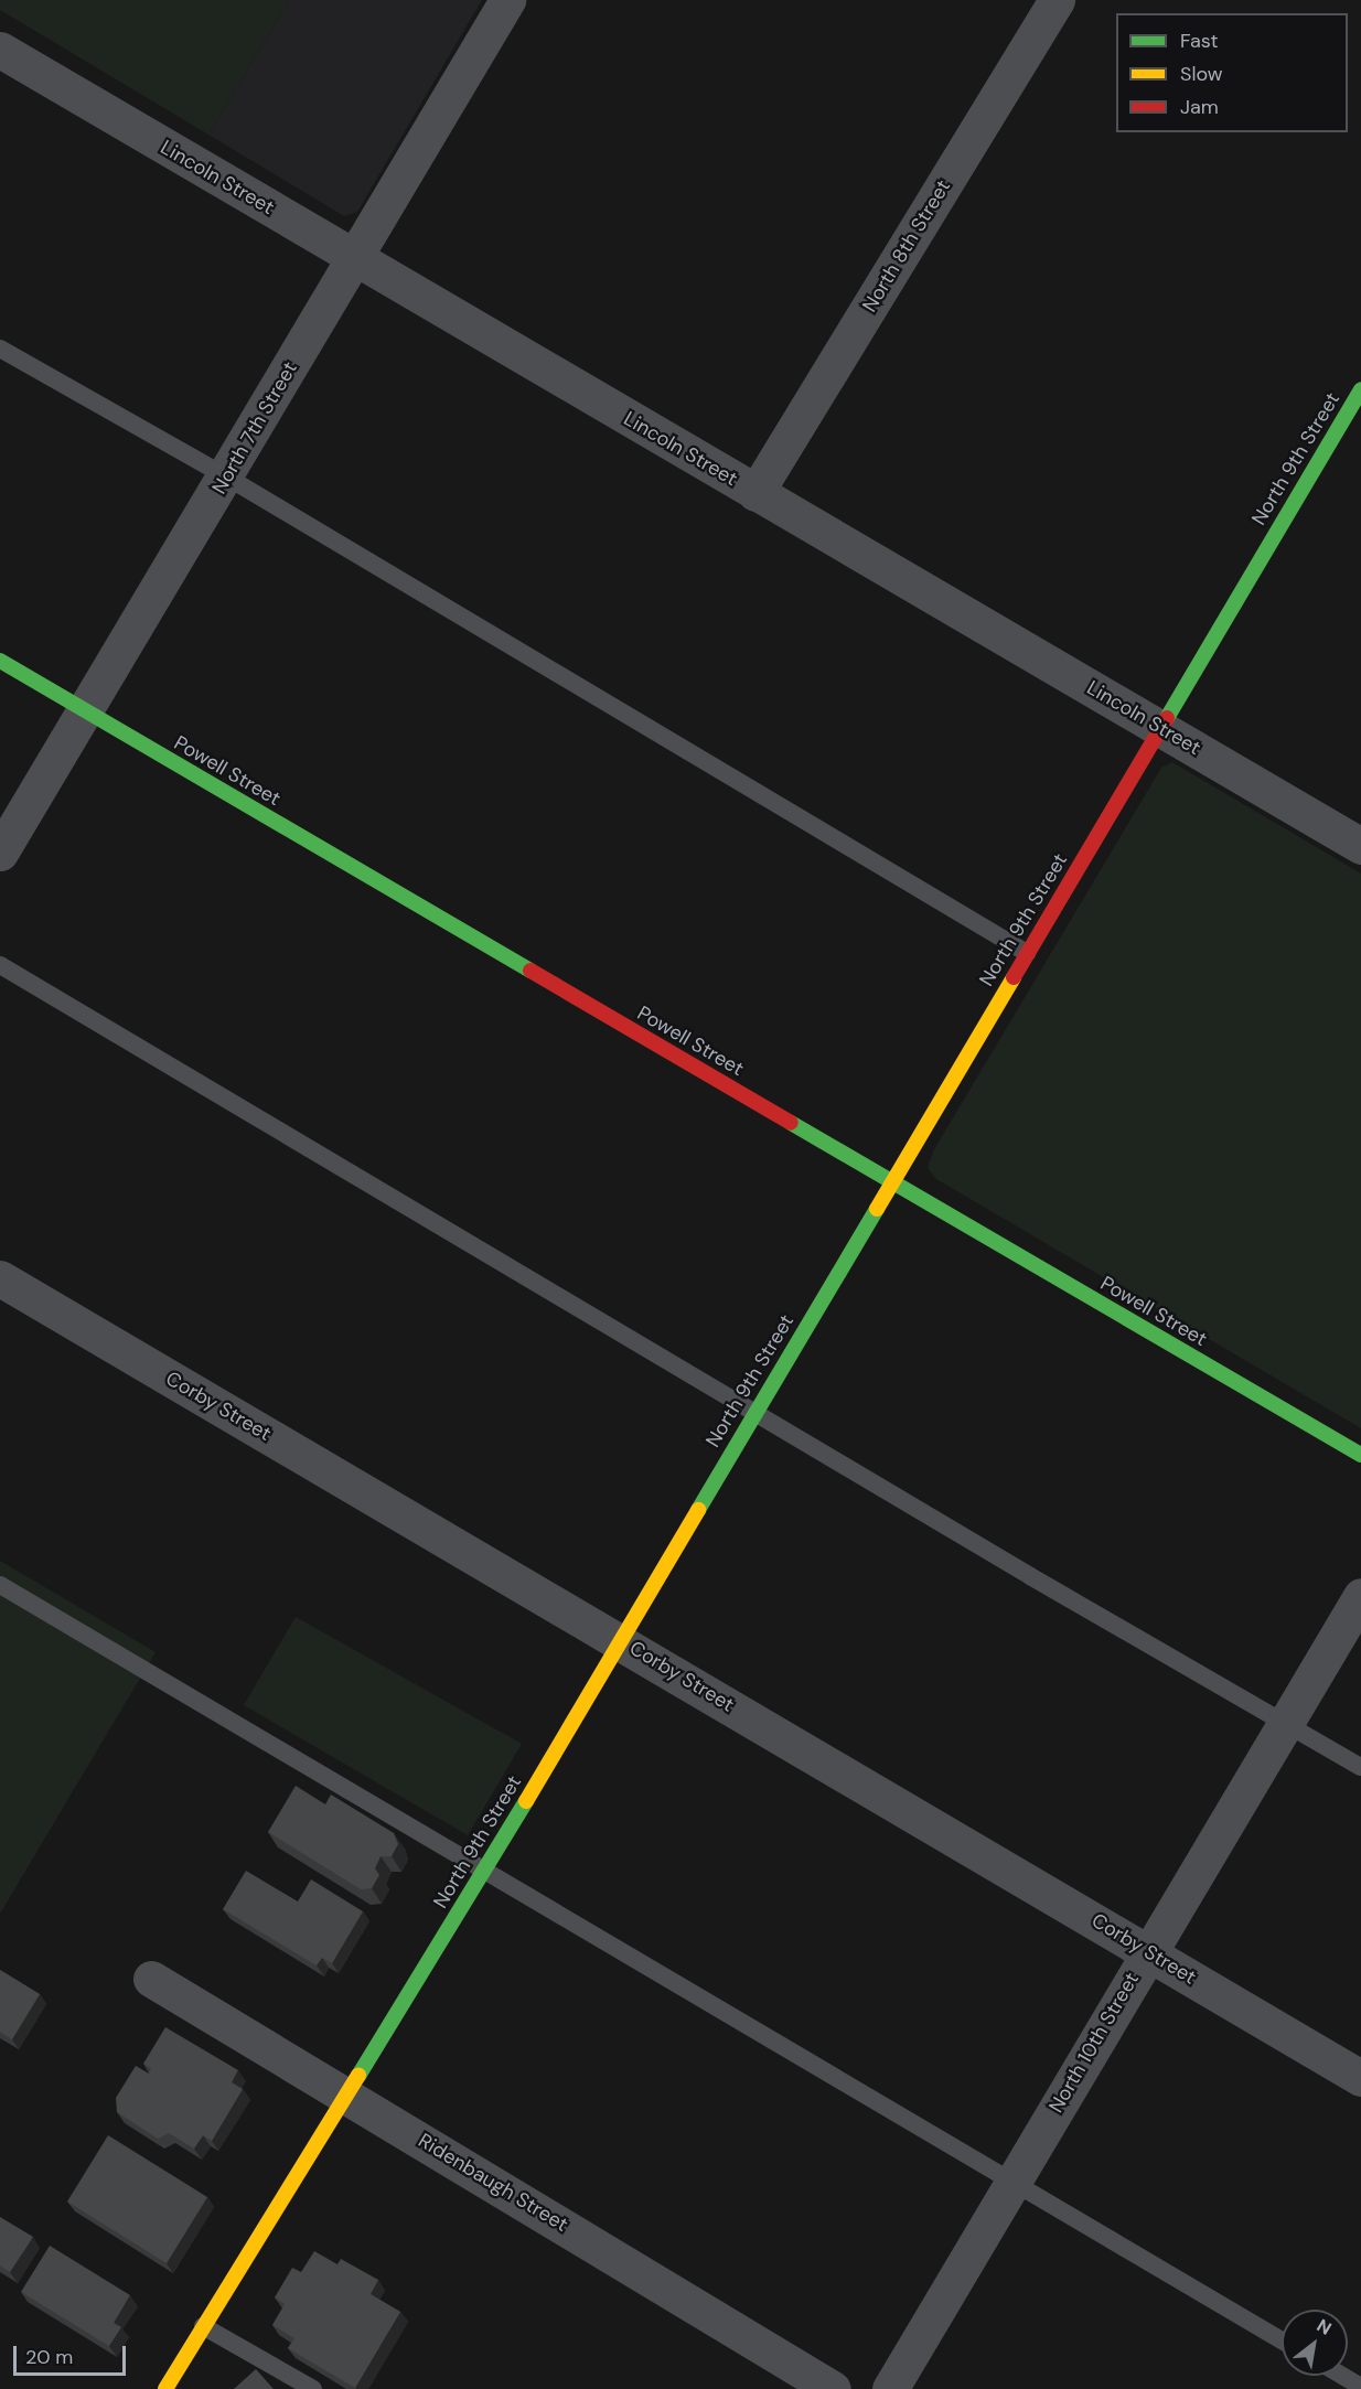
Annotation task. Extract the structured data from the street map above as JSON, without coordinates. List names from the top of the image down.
{
  "streets": {
    "street": [
      "Lincoln Street",
      "North 8th Street",
      "North 7th Street",
      "North 9th Street",
      "Powell Street",
      "Corby Street",
      "North 10th Street",
      "Ridenbaugh Street"
    ]
  },
  "crossings": [
    ["Lincoln Street", "North 8th Street"],
    ["Lincoln Street", "North 7th Street"],
    ["Lincoln Street", "North 9th Street"],
    ["North 7th Street", "Powell Street"],
    ["North 9th Street", "Powell Street"],
    ["North 9th Street", "Corby Street"],
    ["North 9th Street", "Ridenbaugh Street"],
    ["Corby Street", "North 10th Street"]
  ],
  "legend": ["Fast", "Slow", "Jam"],
  "scale_bar": "20 m",
  "north": "top right"
}
